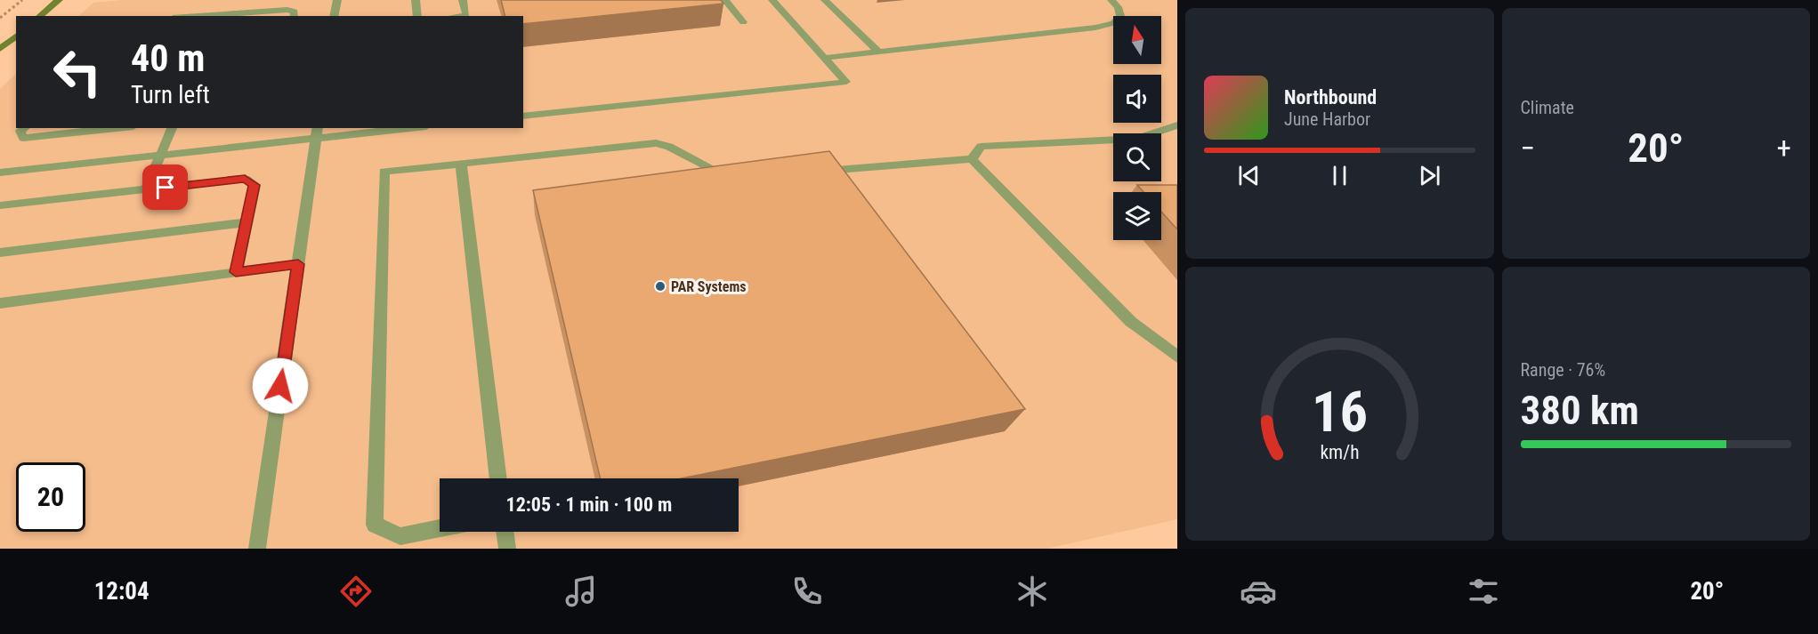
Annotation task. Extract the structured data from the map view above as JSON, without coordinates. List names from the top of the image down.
{
  "places": ["PAR Systems"],
  "north": "top",
  "page": {
    "tile": [
      "Climate",
      ["Range · 76%", "380 km"]
    ],
    "turn": ["40 m", "Turn left"],
    "song": ["Northbound", "June Harbor"],
    "heat": ["−", "20°", "+"],
    "limit": "20",
    "trip": "12:05 · 1 min · 100 m",
    "tabs": ["12:04", "20°"],
    "gauge": ["16", "km/h"]
  }
}
